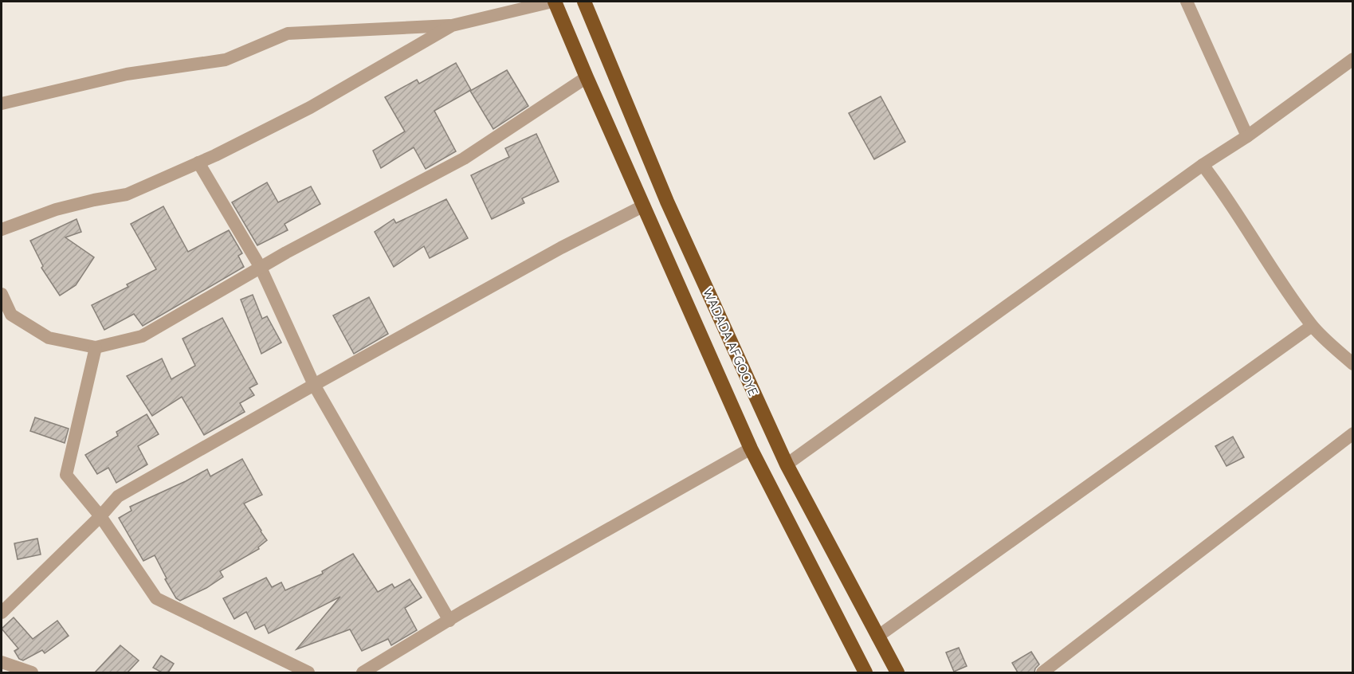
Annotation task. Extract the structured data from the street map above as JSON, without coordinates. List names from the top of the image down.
{
  "streets": {
    "highway": ["WADADA AFGOOYE"]
  }
}
